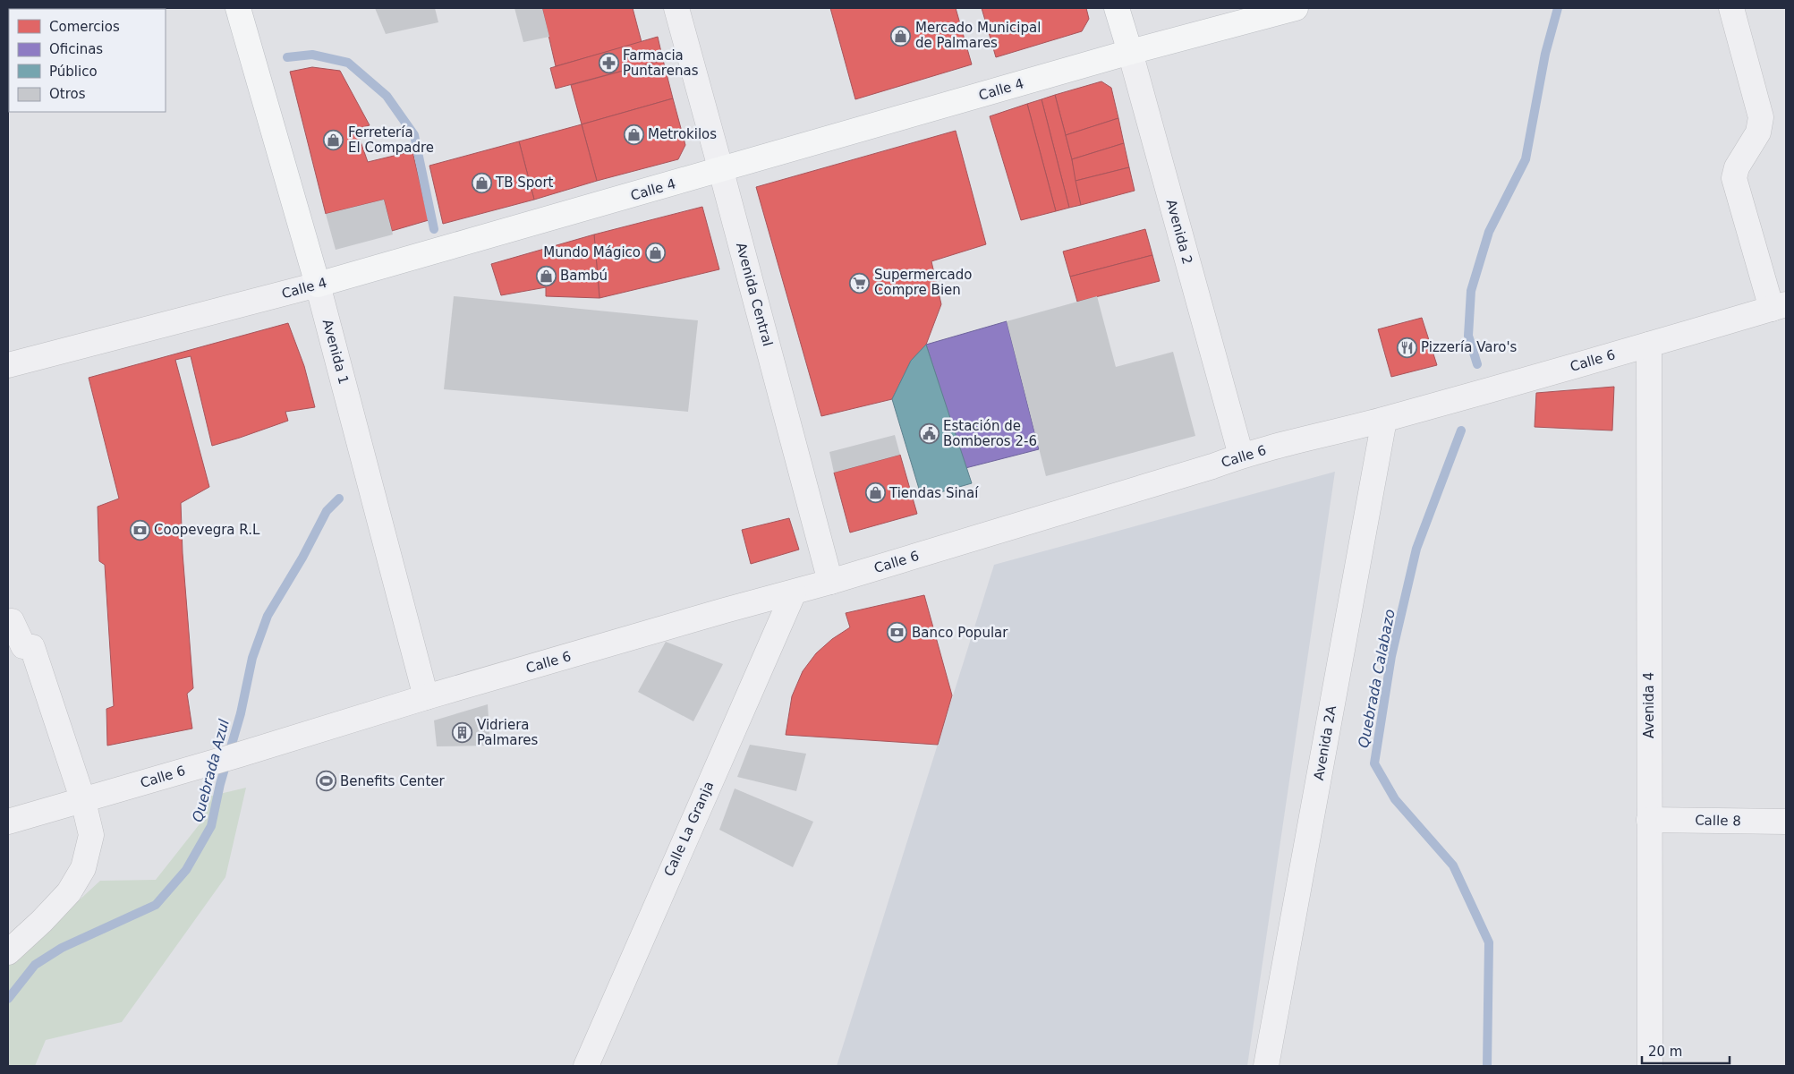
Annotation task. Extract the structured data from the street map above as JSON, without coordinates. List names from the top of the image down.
{
  "streets": {
    "main road": ["Calle 4", "Avenida 2", "Avenida 1"],
    "street": [
      "Avenida Central",
      "Calle 6",
      "Avenida 4",
      "Avenida 2A",
      "Calle 8",
      "Calle La Granja"
    ]
  },
  "crossings": [
    ["Calle 4", "Avenida 2"],
    ["Calle 4", "Avenida Central"],
    ["Calle 4", "Avenida 1"],
    ["Avenida 2", "Calle 6"],
    ["Avenida Central", "Calle 6"],
    ["Avenida 1", "Calle 6"],
    ["Calle 6", "Avenida 4"],
    ["Calle 6", "Avenida 2A"],
    ["Calle 6", "Calle La Granja"],
    ["Avenida 4", "Calle 8"]
  ],
  "water": ["Quebrada Calabazo", "Quebrada Azul"],
  "places": {
    "shop": [
      "Mercado Municipal de Palmares",
      "Metrokilos",
      "Ferretería El Compadre",
      "TB Sport",
      "Mundo Mágico",
      "Bambú",
      "Tiendas Sinaí"
    ],
    "pharmacy": ["Farmacia Puntarenas"],
    "supermarket": ["Supermercado Compre Bien"],
    "restaurant": ["Pizzería Varo's"],
    "public building": ["Estación de Bomberos 2-6"],
    "bank": ["Coopevegra R.L", "Banco Popular"],
    "building": ["Vidriera Palmares"],
    "sports": ["Benefits Center"]
  },
  "legend": [
    "Comercios",
    "Oficinas",
    "Público",
    "Otros"
  ],
  "scale_bar": "20 m"
}
